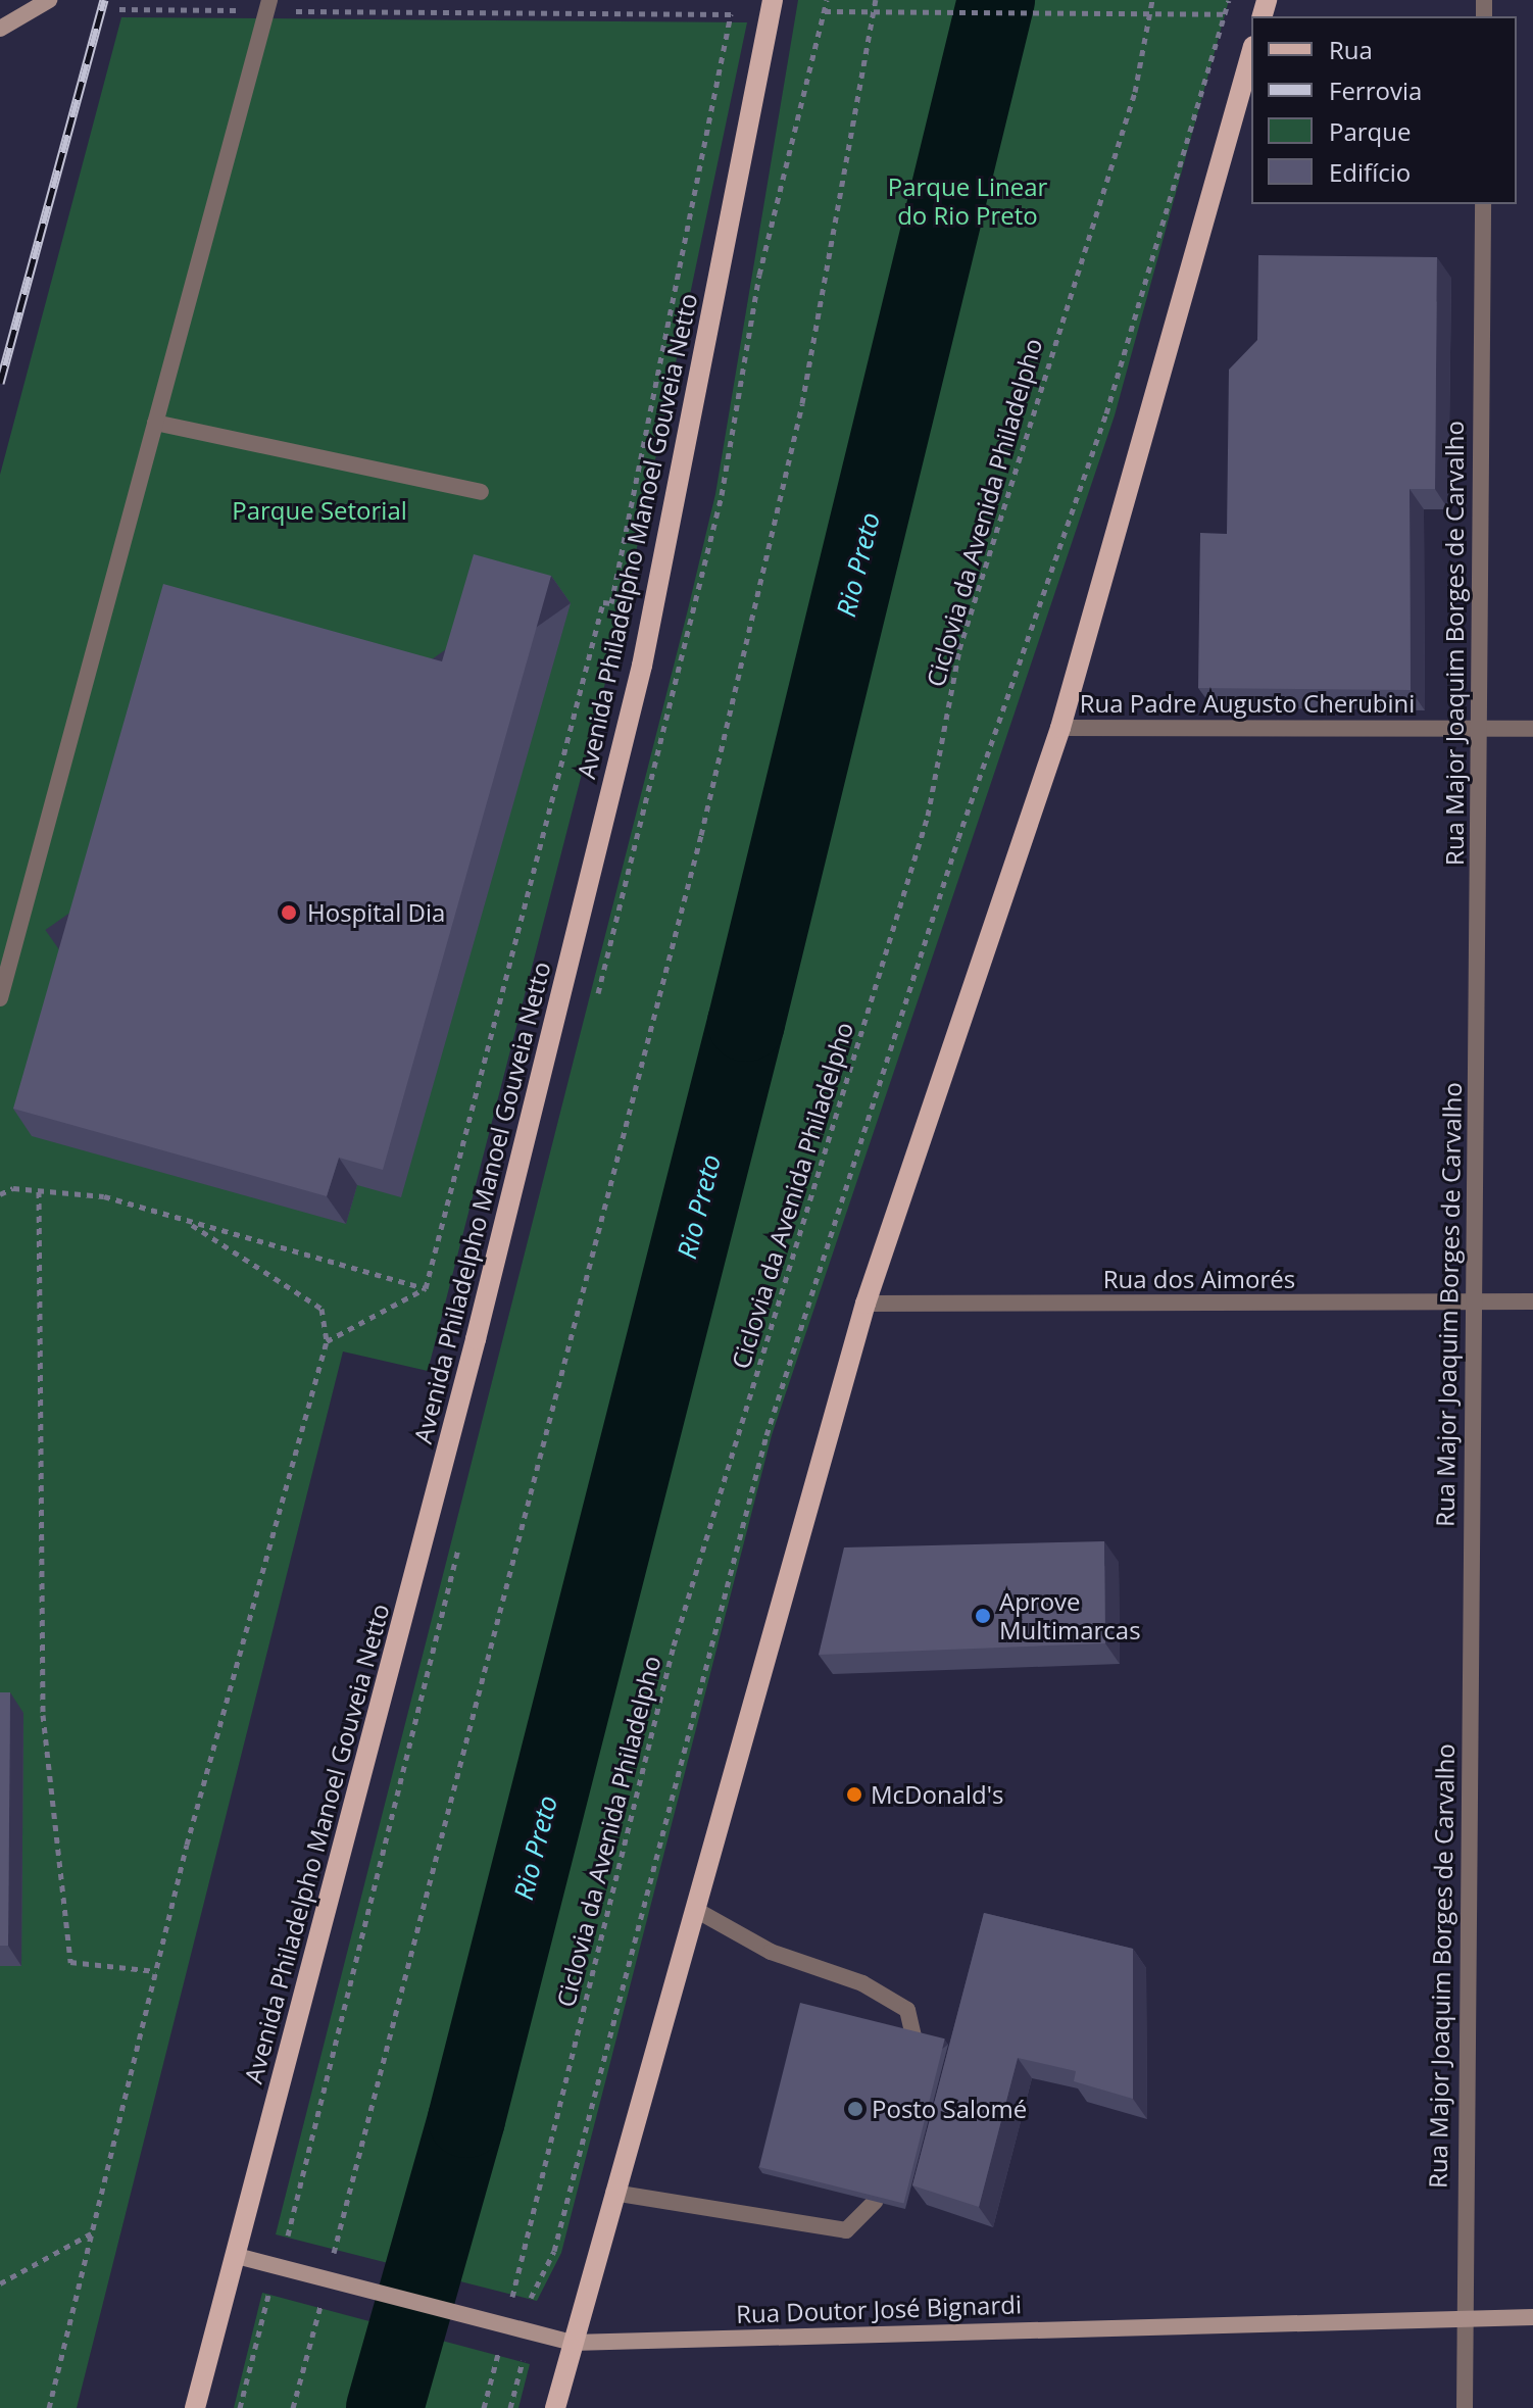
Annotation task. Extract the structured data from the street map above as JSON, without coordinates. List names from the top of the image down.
{
  "streets": {
    "main road": ["Avenida Philadelpho Manoel Gouveia Netto"],
    "street": [
      "Rua Major Joaquim Borges de Carvalho",
      "Rua Padre Augusto Cherubini",
      "Rua dos Aimorés",
      "Rua Doutor José Bignardi"
    ],
    "path": ["Ciclovia da Avenida Philadelpho"]
  },
  "crossings": [
    ["Ciclovia da Avenida Philadelpho", "Rua Doutor José Bignardi"],
    ["Avenida Philadelpho Manoel Gouveia Netto", "Rua Doutor José Bignardi"],
    ["Rua Major Joaquim Borges de Carvalho", "Rua Padre Augusto Cherubini"],
    ["Rua Major Joaquim Borges de Carvalho", "Rua dos Aimorés"],
    ["Rua Major Joaquim Borges de Carvalho", "Rua Doutor José Bignardi"]
  ],
  "water": ["Rio Preto"],
  "parks": ["Parque Linear do Rio Preto", "Parque Setorial"],
  "places": [
    "Hospital Dia",
    "Aprove Multimarcas",
    "McDonald's",
    "Posto Salomé"
  ],
  "legend": [
    "Rua",
    "Ferrovia",
    "Parque",
    "Edifício"
  ]
}
